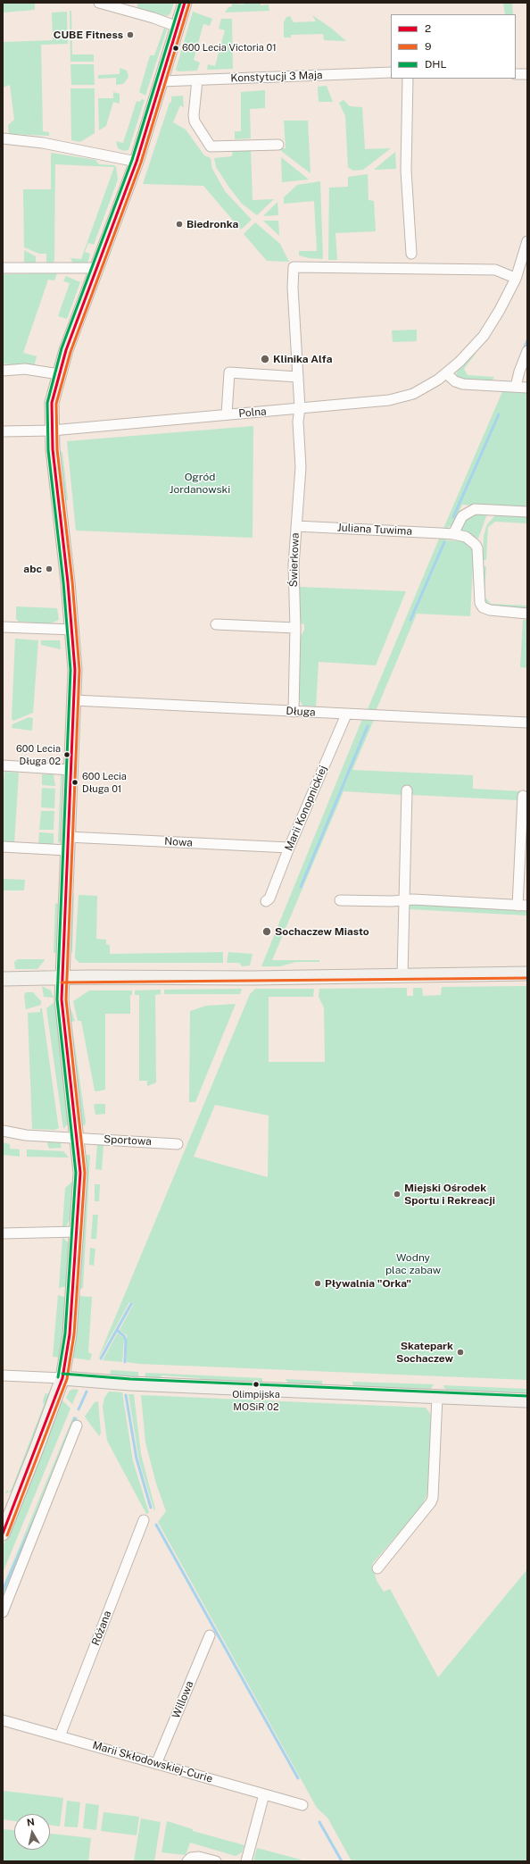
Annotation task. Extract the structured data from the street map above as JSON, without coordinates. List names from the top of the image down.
{
  "streets": {
    "street": [
      "Konstytucji 3 Maja",
      "Polna",
      "Juliana Tuwima",
      "Świerkowa",
      "Długa",
      "Marii Konopnickiej",
      "Nowa",
      "Sportowa",
      "Różana",
      "Willowa",
      "Marii Skłodowskiej-Curie"
    ]
  },
  "crossings": [
    ["Polna", "Świerkowa"],
    ["Juliana Tuwima", "Świerkowa"],
    ["Świerkowa", "Długa"],
    ["Długa", "Marii Konopnickiej"],
    ["Marii Konopnickiej", "Nowa"],
    ["Różana", "Marii Skłodowskiej-Curie"],
    ["Willowa", "Marii Skłodowskiej-Curie"]
  ],
  "parks": ["Ogród Jordanowski", "Wodny plac zabaw"],
  "places": [
    "CUBE Fitness",
    "600 Lecia Victoria 01",
    "Biedronka",
    "Klinika Alfa",
    "abc",
    "600 Lecia Długa 02",
    "600 Lecia Długa 01",
    "Sochaczew Miasto",
    "Miejski Ośrodek Sportu i Rekreacji",
    "Pływalnia \"Orka\"",
    "Skatepark Sochaczew",
    "Olimpijska MOSiR 02"
  ],
  "lines": ["transit line 2", "transit line DHL", "transit line 9"],
  "legend": ["2", "9", "DHL"],
  "north": "top"
}
